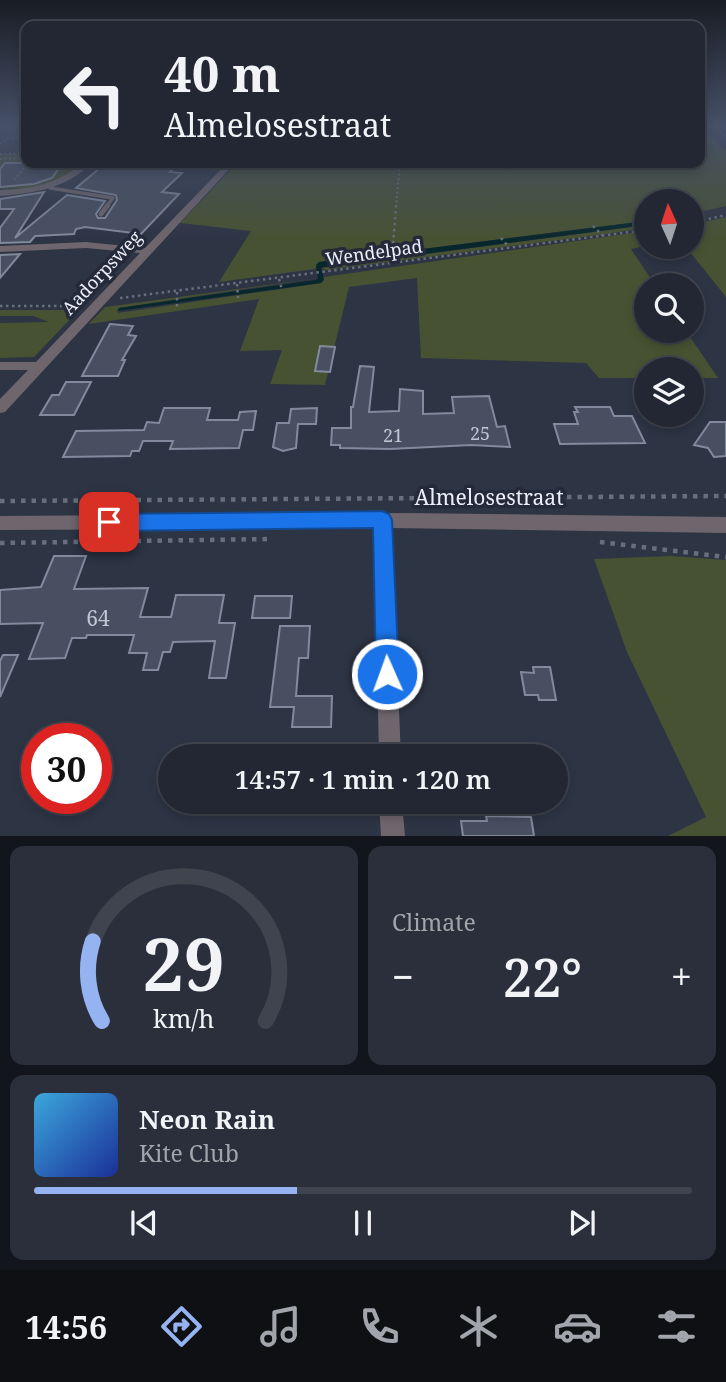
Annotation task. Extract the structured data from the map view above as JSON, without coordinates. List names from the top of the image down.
{
  "streets": {
    "street": ["Aadorpsweg", "Almelosestraat"],
    "path": ["Wendelpad"]
  },
  "crossings": [
    ["Wendelpad", "Aadorpsweg"]
  ],
  "house_numbers": ["25", "21", "64"],
  "north": "top",
  "page": {
    "turn": ["40 m", "Almelosestraat"],
    "limit": "30",
    "trip": "14:57 · 1 min · 120 m",
    "tile": "Climate",
    "heat": ["−", "22°", "+"],
    "song": ["Neon Rain", "Kite Club"],
    "tabs": "14:56",
    "gauge": ["29", "km/h"]
  }
}
